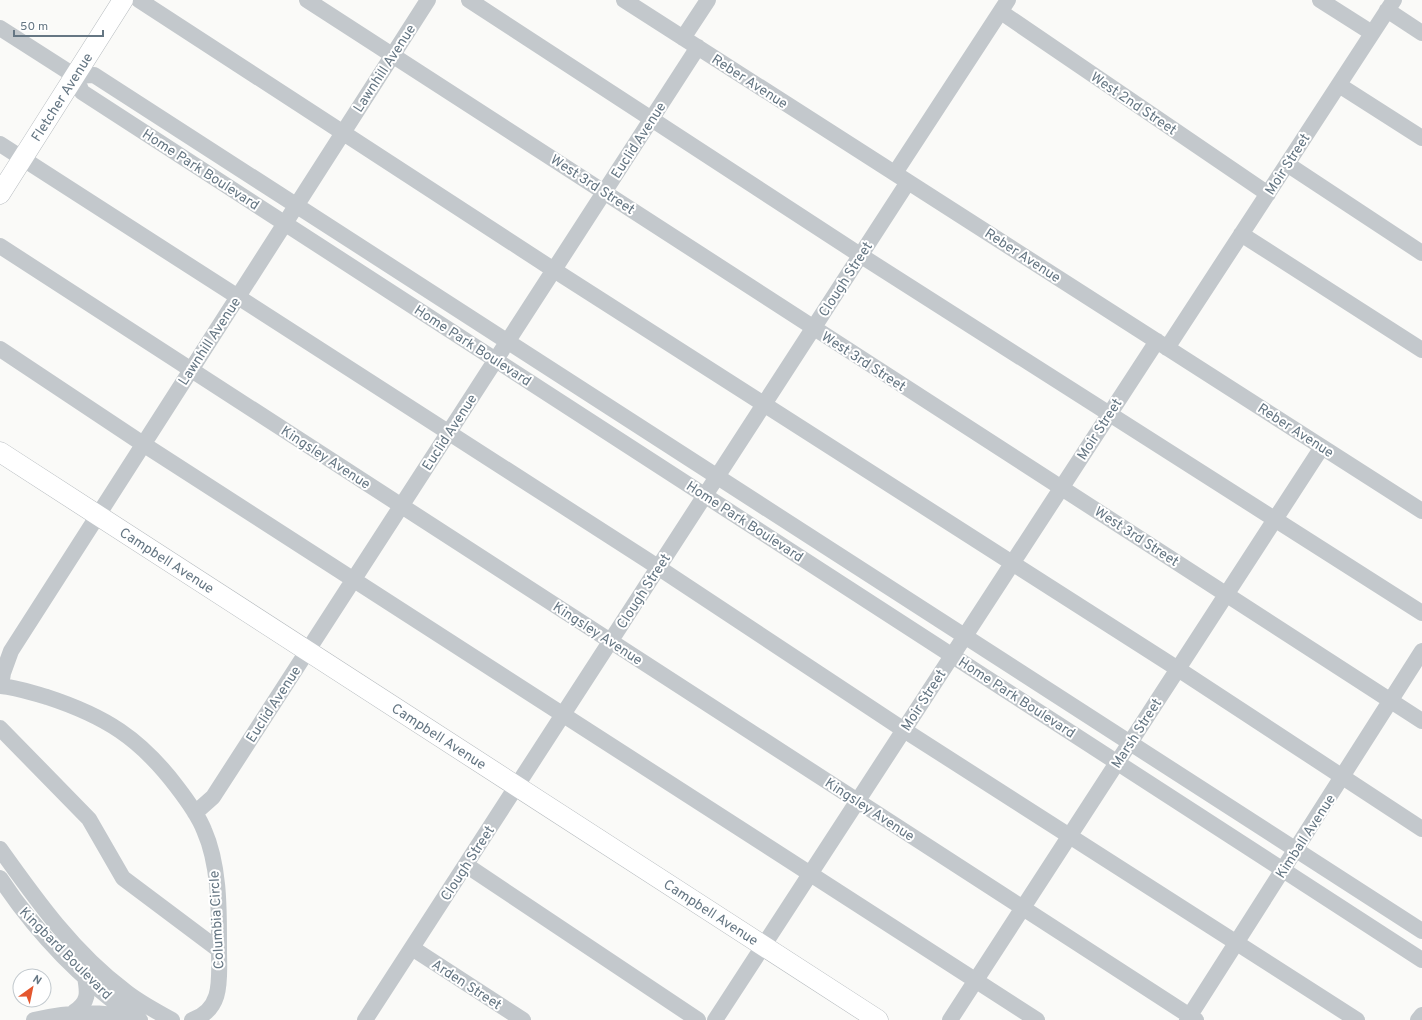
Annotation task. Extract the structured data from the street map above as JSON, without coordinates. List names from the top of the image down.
{
  "streets": {
    "main road": ["Fletcher Avenue", "Campbell Avenue"],
    "street": [
      "Lawnhill Avenue",
      "Reber Avenue",
      "West 2nd Street",
      "Euclid Avenue",
      "Moir Street",
      "Home Park Boulevard",
      "West 3rd Street",
      "Clough Street",
      "Kingsley Avenue",
      "Marsh Street",
      "Kimball Avenue",
      "Columbia Circle",
      "Kingbard Boulevard",
      "Arden Street"
    ]
  },
  "crossings": [
    ["Lawnhill Avenue", "Home Park Boulevard"],
    ["Lawnhill Avenue", "West 3rd Street"],
    ["Lawnhill Avenue", "Kingsley Avenue"],
    ["Lawnhill Avenue", "Campbell Avenue"],
    ["Lawnhill Avenue", "Columbia Circle"],
    ["Reber Avenue", "Euclid Avenue"],
    ["Reber Avenue", "Moir Street"],
    ["Reber Avenue", "Clough Street"],
    ["Reber Avenue", "Marsh Street"],
    ["Fletcher Avenue", "Home Park Boulevard"],
    ["West 2nd Street", "Moir Street"],
    ["West 2nd Street", "Clough Street"],
    ["Euclid Avenue", "Home Park Boulevard"],
    ["Euclid Avenue", "West 3rd Street"],
    ["Euclid Avenue", "Kingsley Avenue"],
    ["Euclid Avenue", "Campbell Avenue"],
    ["Euclid Avenue", "Columbia Circle"],
    ["Moir Street", "Home Park Boulevard"],
    ["Moir Street", "West 3rd Street"],
    ["Moir Street", "Kingsley Avenue"],
    ["Moir Street", "Campbell Avenue"],
    ["Home Park Boulevard", "Clough Street"],
    ["Home Park Boulevard", "Marsh Street"],
    ["Home Park Boulevard", "Kimball Avenue"],
    ["West 3rd Street", "Clough Street"],
    ["West 3rd Street", "Marsh Street"],
    ["West 3rd Street", "Kimball Avenue"],
    ["Clough Street", "Kingsley Avenue"],
    ["Clough Street", "Campbell Avenue"],
    ["Clough Street", "Arden Street"],
    ["Kingsley Avenue", "Marsh Street"],
    ["Kingsley Avenue", "Kimball Avenue"]
  ],
  "scale_bar": "50 m",
  "north": "top right"
}
